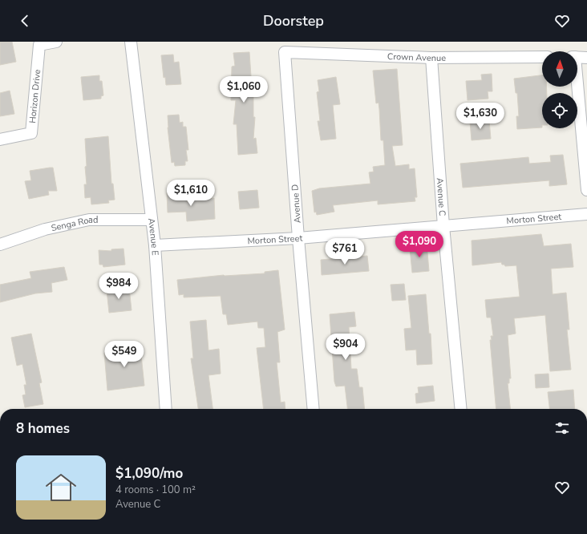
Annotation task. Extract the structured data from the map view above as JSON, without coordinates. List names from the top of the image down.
{
  "streets": {
    "street": [
      "Crown Avenue",
      "Horizon Drive",
      "Avenue C",
      "Avenue D",
      "Morton Street",
      "Senga Road",
      "Avenue E"
    ]
  },
  "crossings": [
    ["Crown Avenue", "Avenue C"],
    ["Crown Avenue", "Avenue D"],
    ["Avenue C", "Morton Street"],
    ["Avenue D", "Morton Street"],
    ["Morton Street", "Avenue E"],
    ["Senga Road", "Avenue E"]
  ],
  "north": "top",
  "page": {
    "header": "Doorstep",
    "price": [
      "$1,060",
      "$1,630",
      "$1,610",
      "$1,090",
      "$761",
      "$984",
      "$904",
      "$549"
    ],
    "heading": "8 homes",
    "list": [
      {
        "name": "$1,090/mo",
        "note": "4 rooms · 100 m² · Avenue C"
      }
    ]
  }
}
